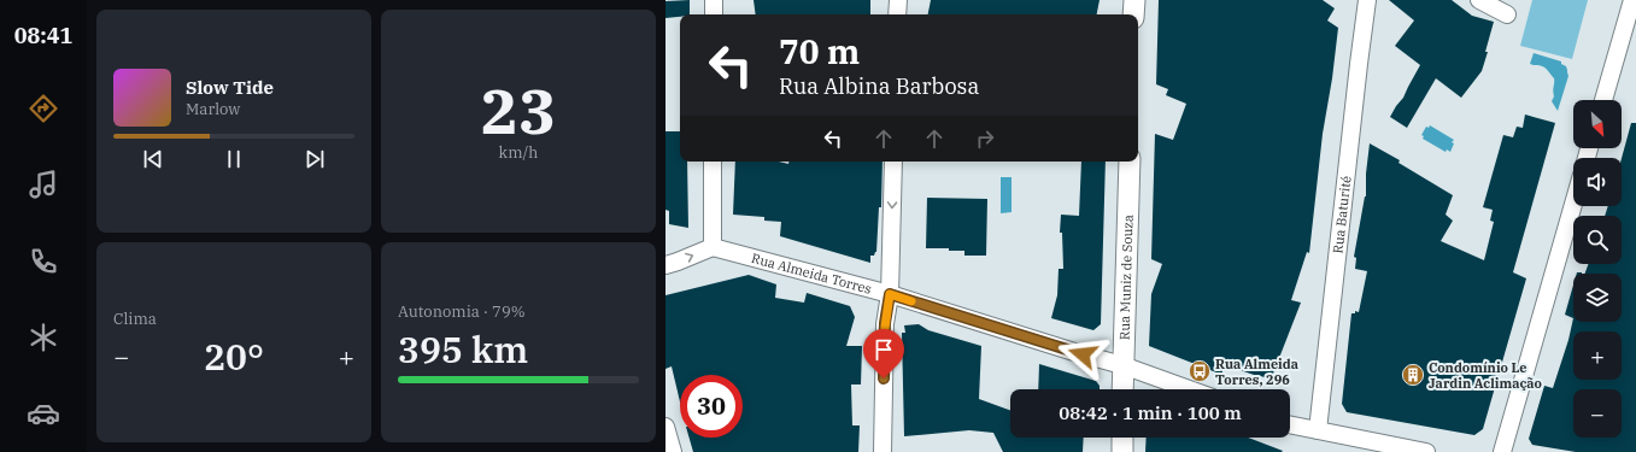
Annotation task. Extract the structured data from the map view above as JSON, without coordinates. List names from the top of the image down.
{
  "streets": {
    "street": ["Rua Baturité", "Rua Almeida Torres", "Rua Muniz de Souza"]
  },
  "crossings": [
    ["Rua Almeida Torres", "Rua Muniz de Souza"]
  ],
  "places": {
    "bus stop": ["Rua Almeida Torres, 296"],
    "building": ["Condomínio Le Jardin Aclimação"]
  },
  "north": "bottom right",
  "page": {
    "tabs": "08:41",
    "tile": [
      ["23", "km/h"],
      "Clima",
      ["Autonomia · 79%", "395 km"]
    ],
    "turn": ["70 m", "Rua Albina Barbosa"],
    "song": ["Slow Tide", "Marlow"],
    "map_buttons": ["+", "−"],
    "heat": ["−", "20°", "+"],
    "limit": "30",
    "trip": "08:42 · 1 min · 100 m"
  }
}
